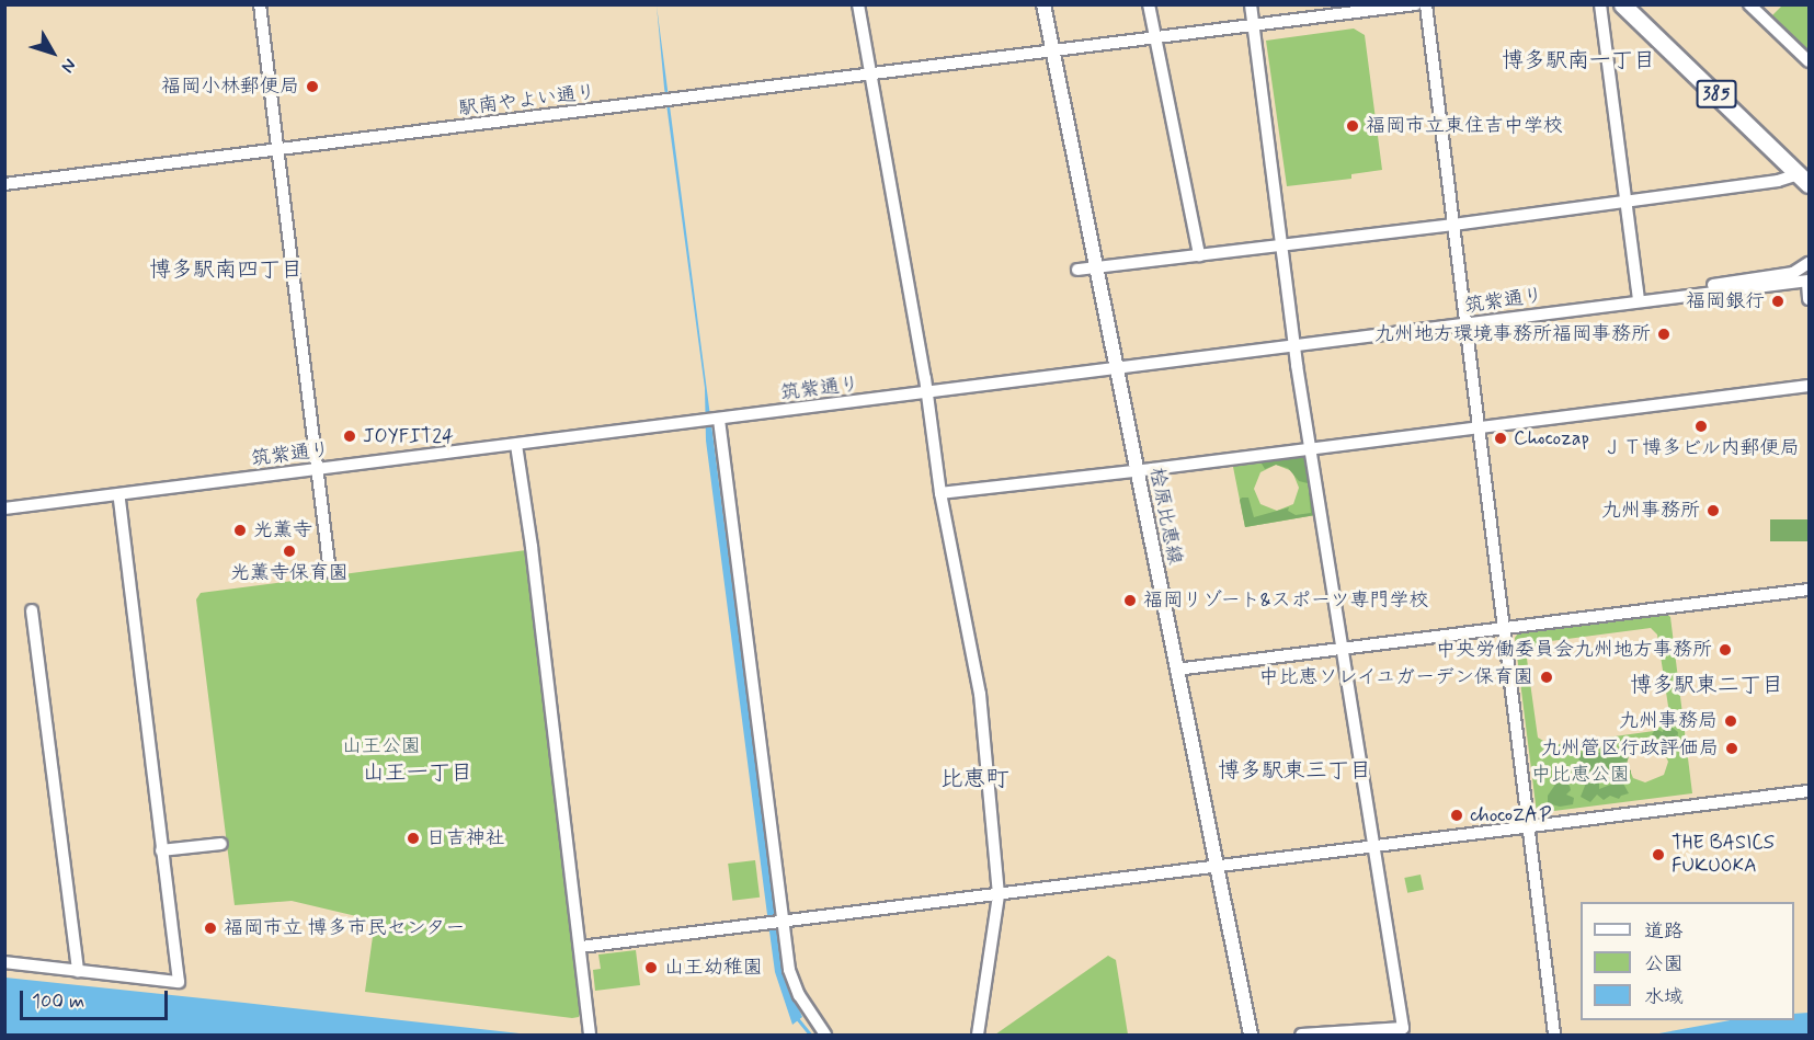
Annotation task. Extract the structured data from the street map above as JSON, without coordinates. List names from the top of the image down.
{
  "streets": {
    "highway": ["385"],
    "main road": ["桧原比恵線"],
    "street": ["駅南やよい通り", "筑紫通り"]
  },
  "crossings": [
    ["駅南やよい通り", "桧原比恵線"],
    ["筑紫通り", "桧原比恵線"]
  ],
  "districts": [
    "博多駅南一丁目",
    "博多駅南四丁目",
    "博多駅東二丁目",
    "博多駅東三丁目",
    "山王一丁目",
    "比恵町"
  ],
  "parks": ["山王公園", "中比恵公園"],
  "places": [
    "福岡小林郵便局",
    "福岡市立東住吉中学校",
    "福岡銀行",
    "九州地方環境事務所福岡事務所",
    "ＪＴ博多ビル内郵便局",
    "JOYFIT24",
    "Chocozap",
    "九州事務所",
    "光薫寺",
    "光薫寺保育園",
    "福岡リゾート&スポーツ専門学校",
    "中央労働委員会九州地方事務所",
    "中比恵ソレイユガーデン保育園",
    "九州事務局",
    "九州管区行政評価局",
    "chocoZAP",
    "日吉神社",
    "THE BASICS FUKUOKA",
    "福岡市立 博多市民センター",
    "山王幼稚園"
  ],
  "legend": ["道路", "公園", "水域"],
  "scale_bar": "100 m",
  "north": "bottom right"
}
